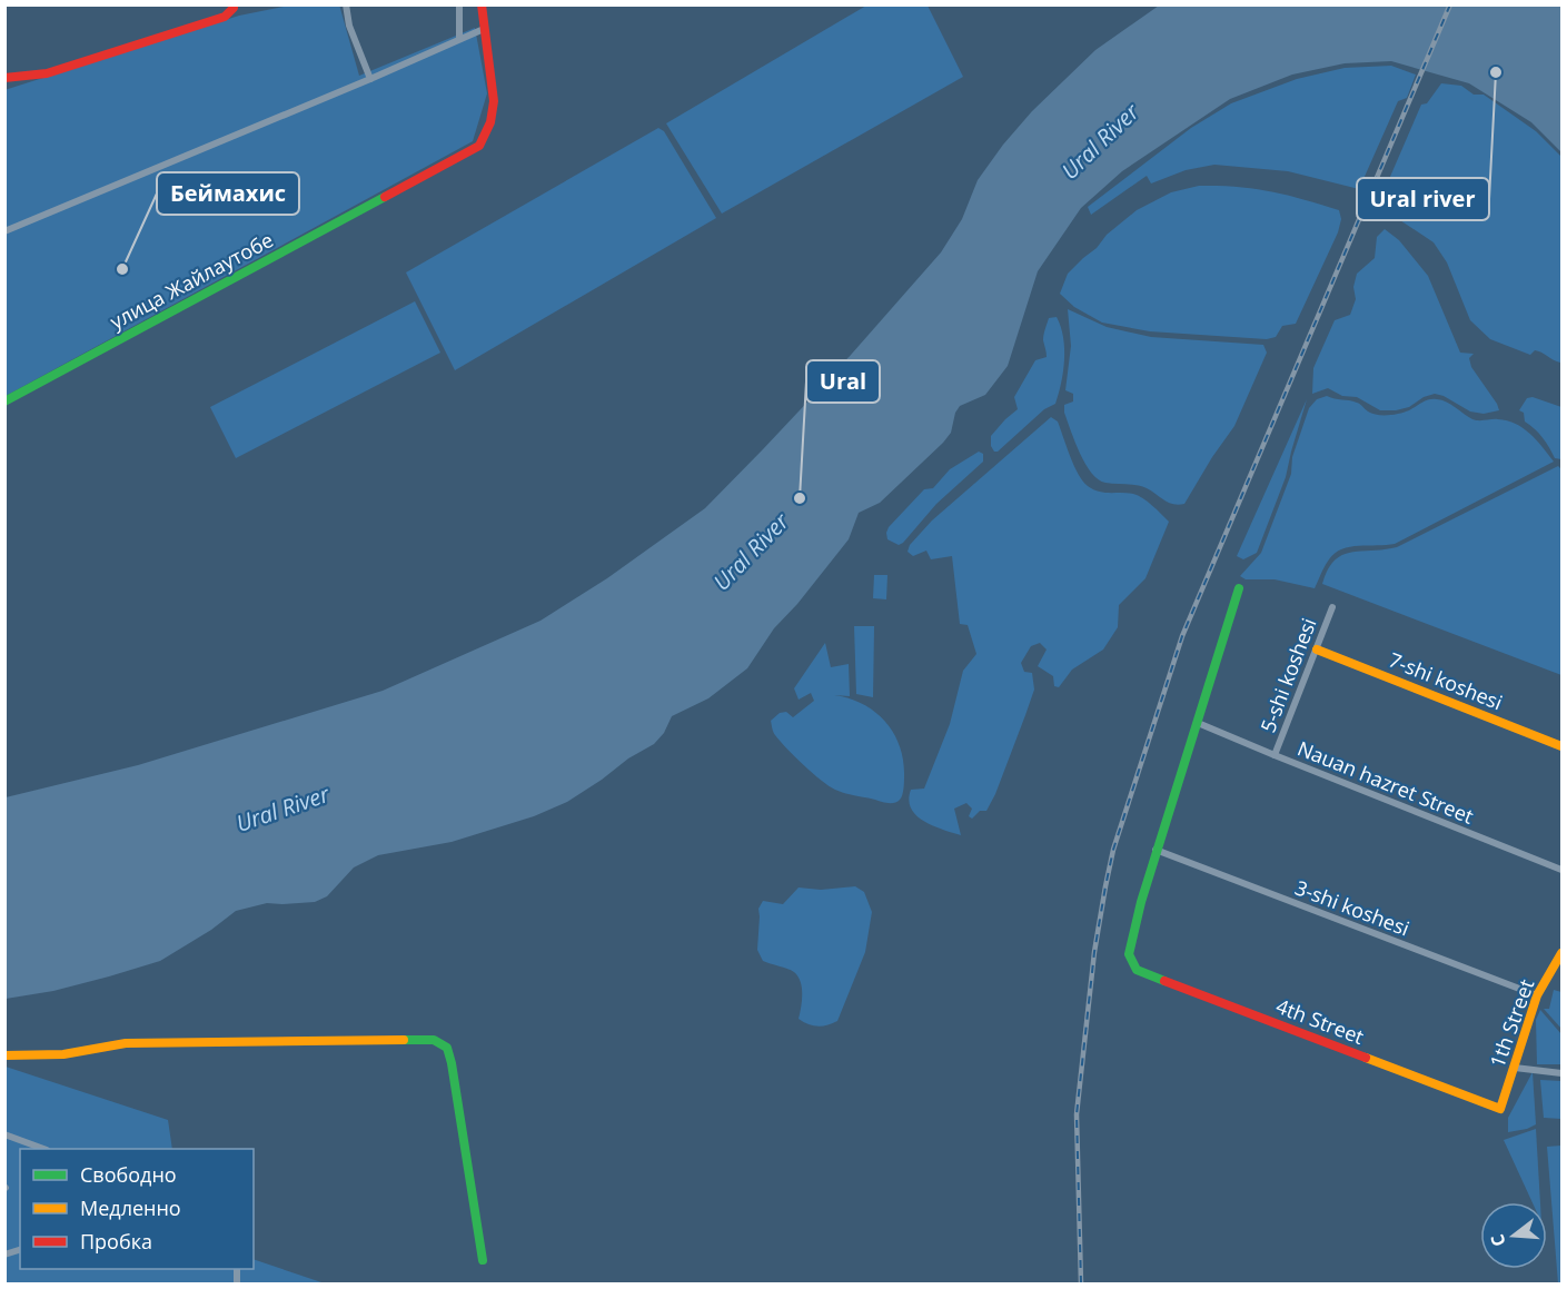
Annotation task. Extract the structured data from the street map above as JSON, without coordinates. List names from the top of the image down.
{
  "streets": {
    "street": [
      "улица Жайлаутобе",
      "5-shi koshesi",
      "7-shi koshesi",
      "Nauan hazret Street",
      "3-shi koshesi",
      "4th Street",
      "1th Street"
    ]
  },
  "crossings": [
    ["5-shi koshesi", "7-shi koshesi"],
    ["5-shi koshesi", "Nauan hazret Street"],
    ["3-shi koshesi", "4th Street"],
    ["3-shi koshesi", "1th Street"],
    ["4th Street", "1th Street"]
  ],
  "water": ["Ural River"],
  "places": ["Ural river", "Беймахис", "Ural"],
  "legend": ["Свободно", "Медленно", "Пробка"],
  "north": "left"
}
